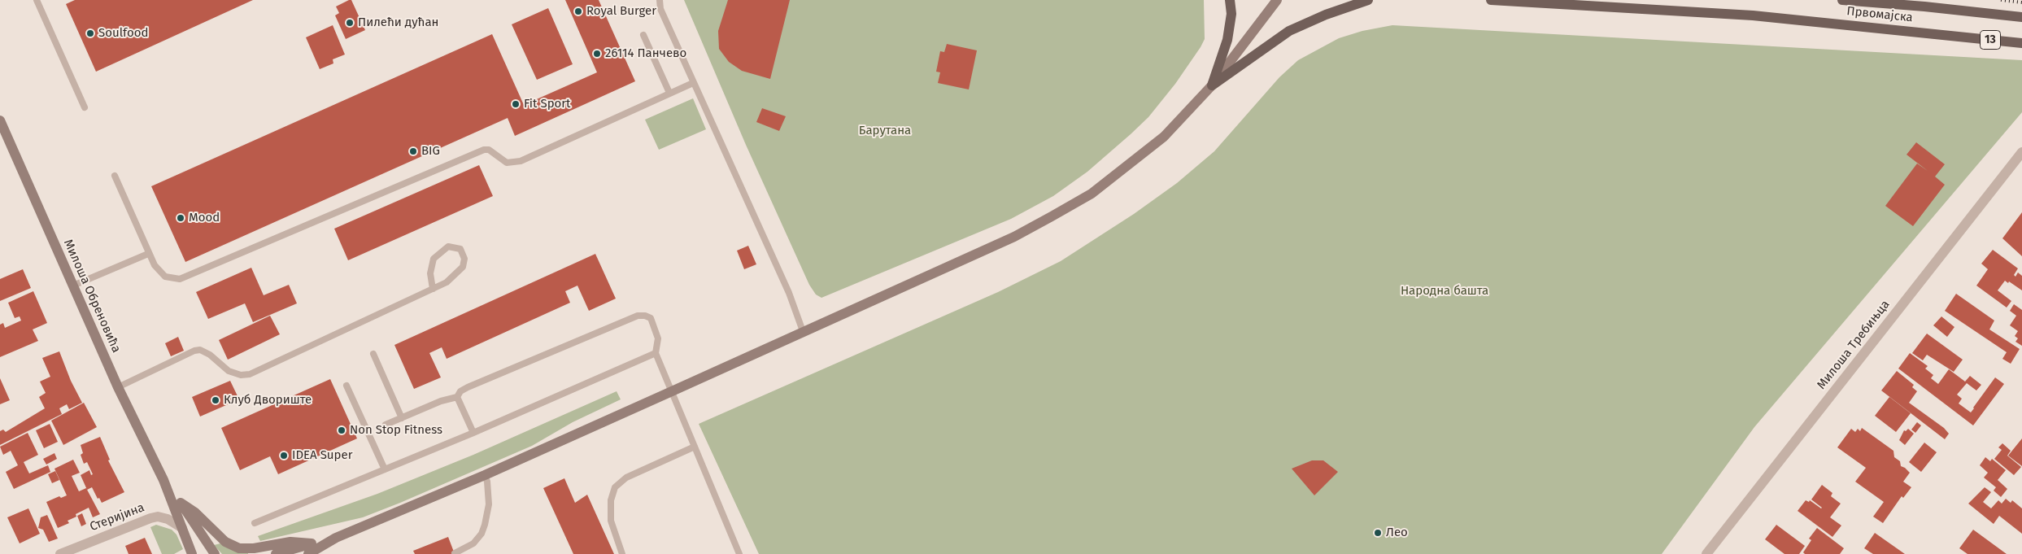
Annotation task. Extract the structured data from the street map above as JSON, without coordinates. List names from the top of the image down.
{
  "streets": {
    "main road": ["Првомајска", "13"],
    "street": ["Милоша Обреновића", "Милоша Требињца", "Стеријина"]
  },
  "parks": ["Барутана", "Народна башта"],
  "places": [
    "Royal Burger",
    "Пилећи дућан",
    "Soulfood",
    "26114 Панчево",
    "Fit Sport",
    "BIG",
    "Mood",
    "Клуб Двориште",
    "Non Stop Fitness",
    "IDEA Super",
    "Лео"
  ]
}
